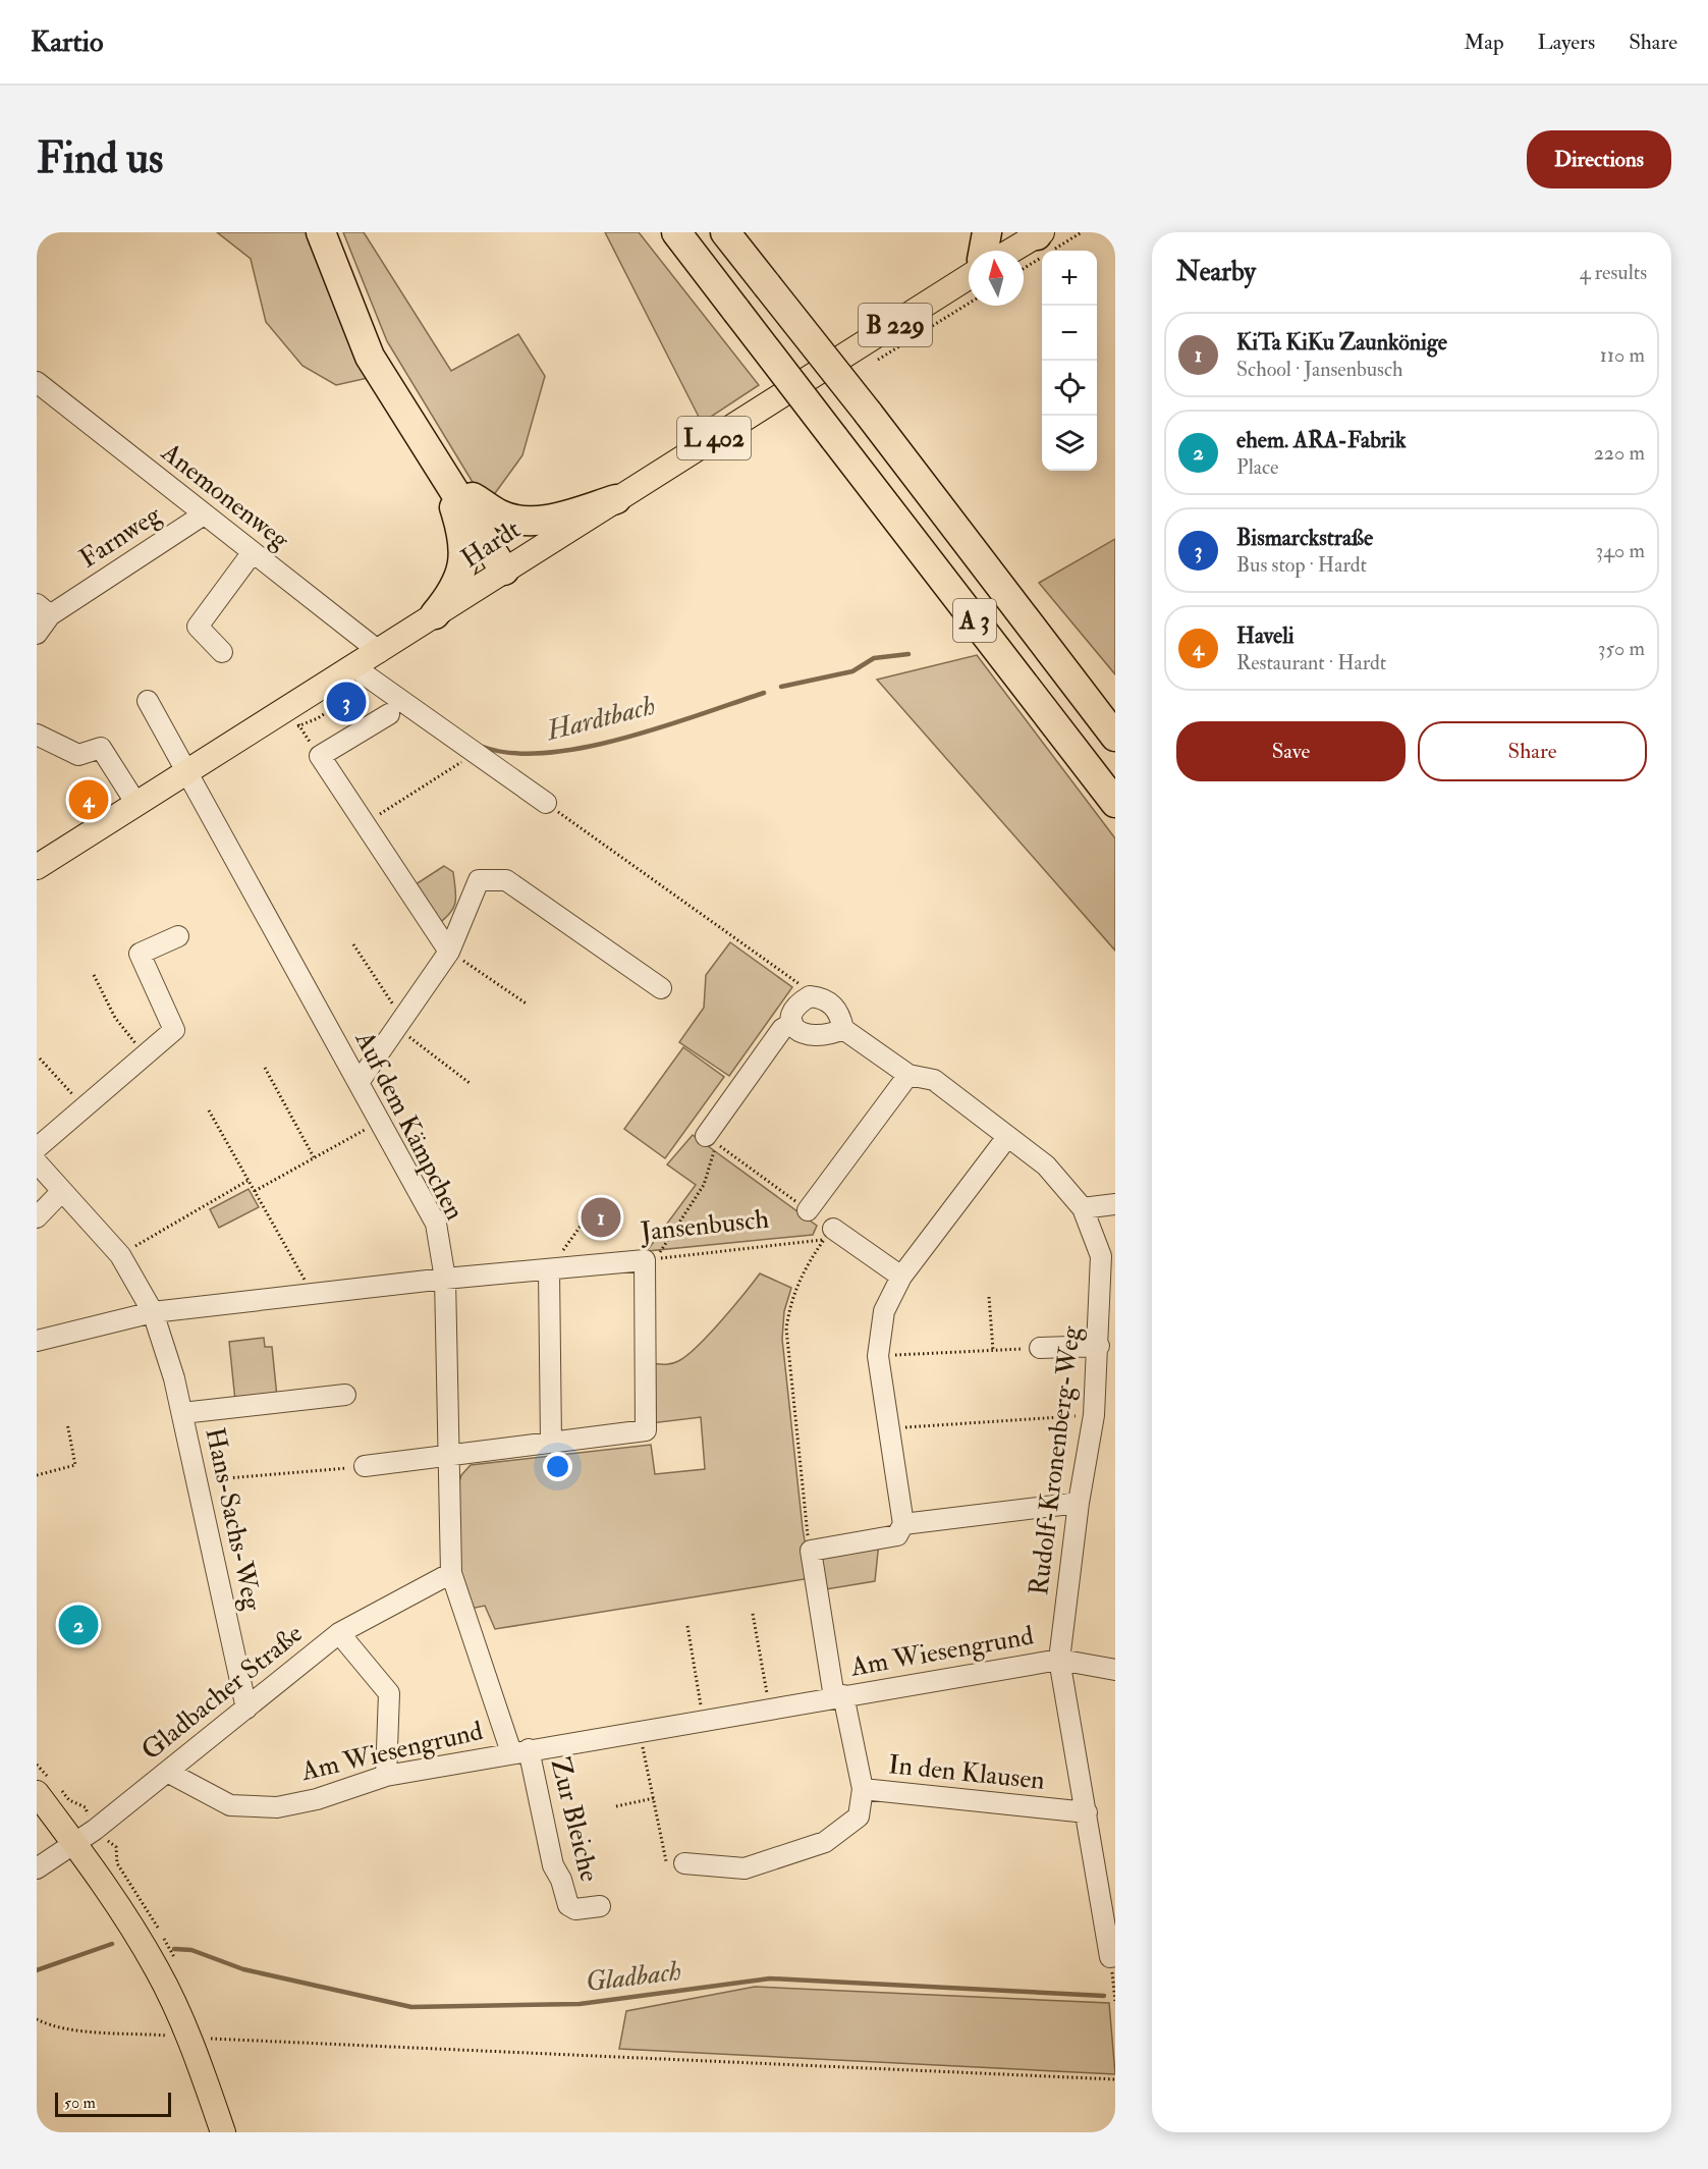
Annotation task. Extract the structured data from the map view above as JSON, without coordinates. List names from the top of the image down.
{
  "streets": {
    "highway": ["A 3"],
    "main road": ["B 229", "L 402", "Hardt"],
    "street": [
      "Anemonenweg",
      "Farnweg",
      "Auf dem Kämpchen",
      "Jansenbusch",
      "Rudolf-Kronenberg-Weg",
      "Hans-Sachs-Weg",
      "Am Wiesengrund",
      "Gladbacher Straße",
      "In den Klausen",
      "Zur Bleiche"
    ]
  },
  "crossings": [
    ["Anemonenweg", "Farnweg"],
    ["Anemonenweg", "Hardt"],
    ["Hardt", "Auf dem Kämpchen"],
    ["Auf dem Kämpchen", "Jansenbusch"],
    ["Auf dem Kämpchen", "Am Wiesengrund"],
    ["Auf dem Kämpchen", "Gladbacher Straße"],
    ["Auf dem Kämpchen", "Zur Bleiche"],
    ["Jansenbusch", "Hans-Sachs-Weg"],
    ["Rudolf-Kronenberg-Weg", "Am Wiesengrund"],
    ["Rudolf-Kronenberg-Weg", "In den Klausen"],
    ["Hans-Sachs-Weg", "Gladbacher Straße"],
    ["Am Wiesengrund", "Gladbacher Straße"],
    ["Am Wiesengrund", "In den Klausen"],
    ["Am Wiesengrund", "Zur Bleiche"]
  ],
  "water": ["Hardtbach", "Gladbach"],
  "scale_bar": "50 m",
  "north": "top",
  "page": {
    "header": "Kartio",
    "nav": ["Map", "Layers", "Share"],
    "buttons": [
      "Directions",
      ["Save", "Share"]
    ],
    "title": "Find us",
    "heading": ["Nearby", "4 results"],
    "map_buttons": ["+", "−"],
    "list": [
      {
        "mark": "1",
        "name": "KiTa KiKu Zaunkönige",
        "note": "School · Jansenbusch",
        "value": "110 m"
      },
      {
        "mark": "2",
        "name": "ehem. ARA-Fabrik",
        "note": "Place",
        "value": "220 m"
      },
      {
        "mark": "3",
        "name": "Bismarckstraße",
        "note": "Bus stop · Hardt",
        "value": "340 m"
      },
      {
        "mark": "4",
        "name": "Haveli",
        "note": "Restaurant · Hardt",
        "value": "350 m"
      }
    ],
    "pins": [
      "3",
      "4",
      "1",
      "2"
    ],
    "scale": "50 m"
  }
}
